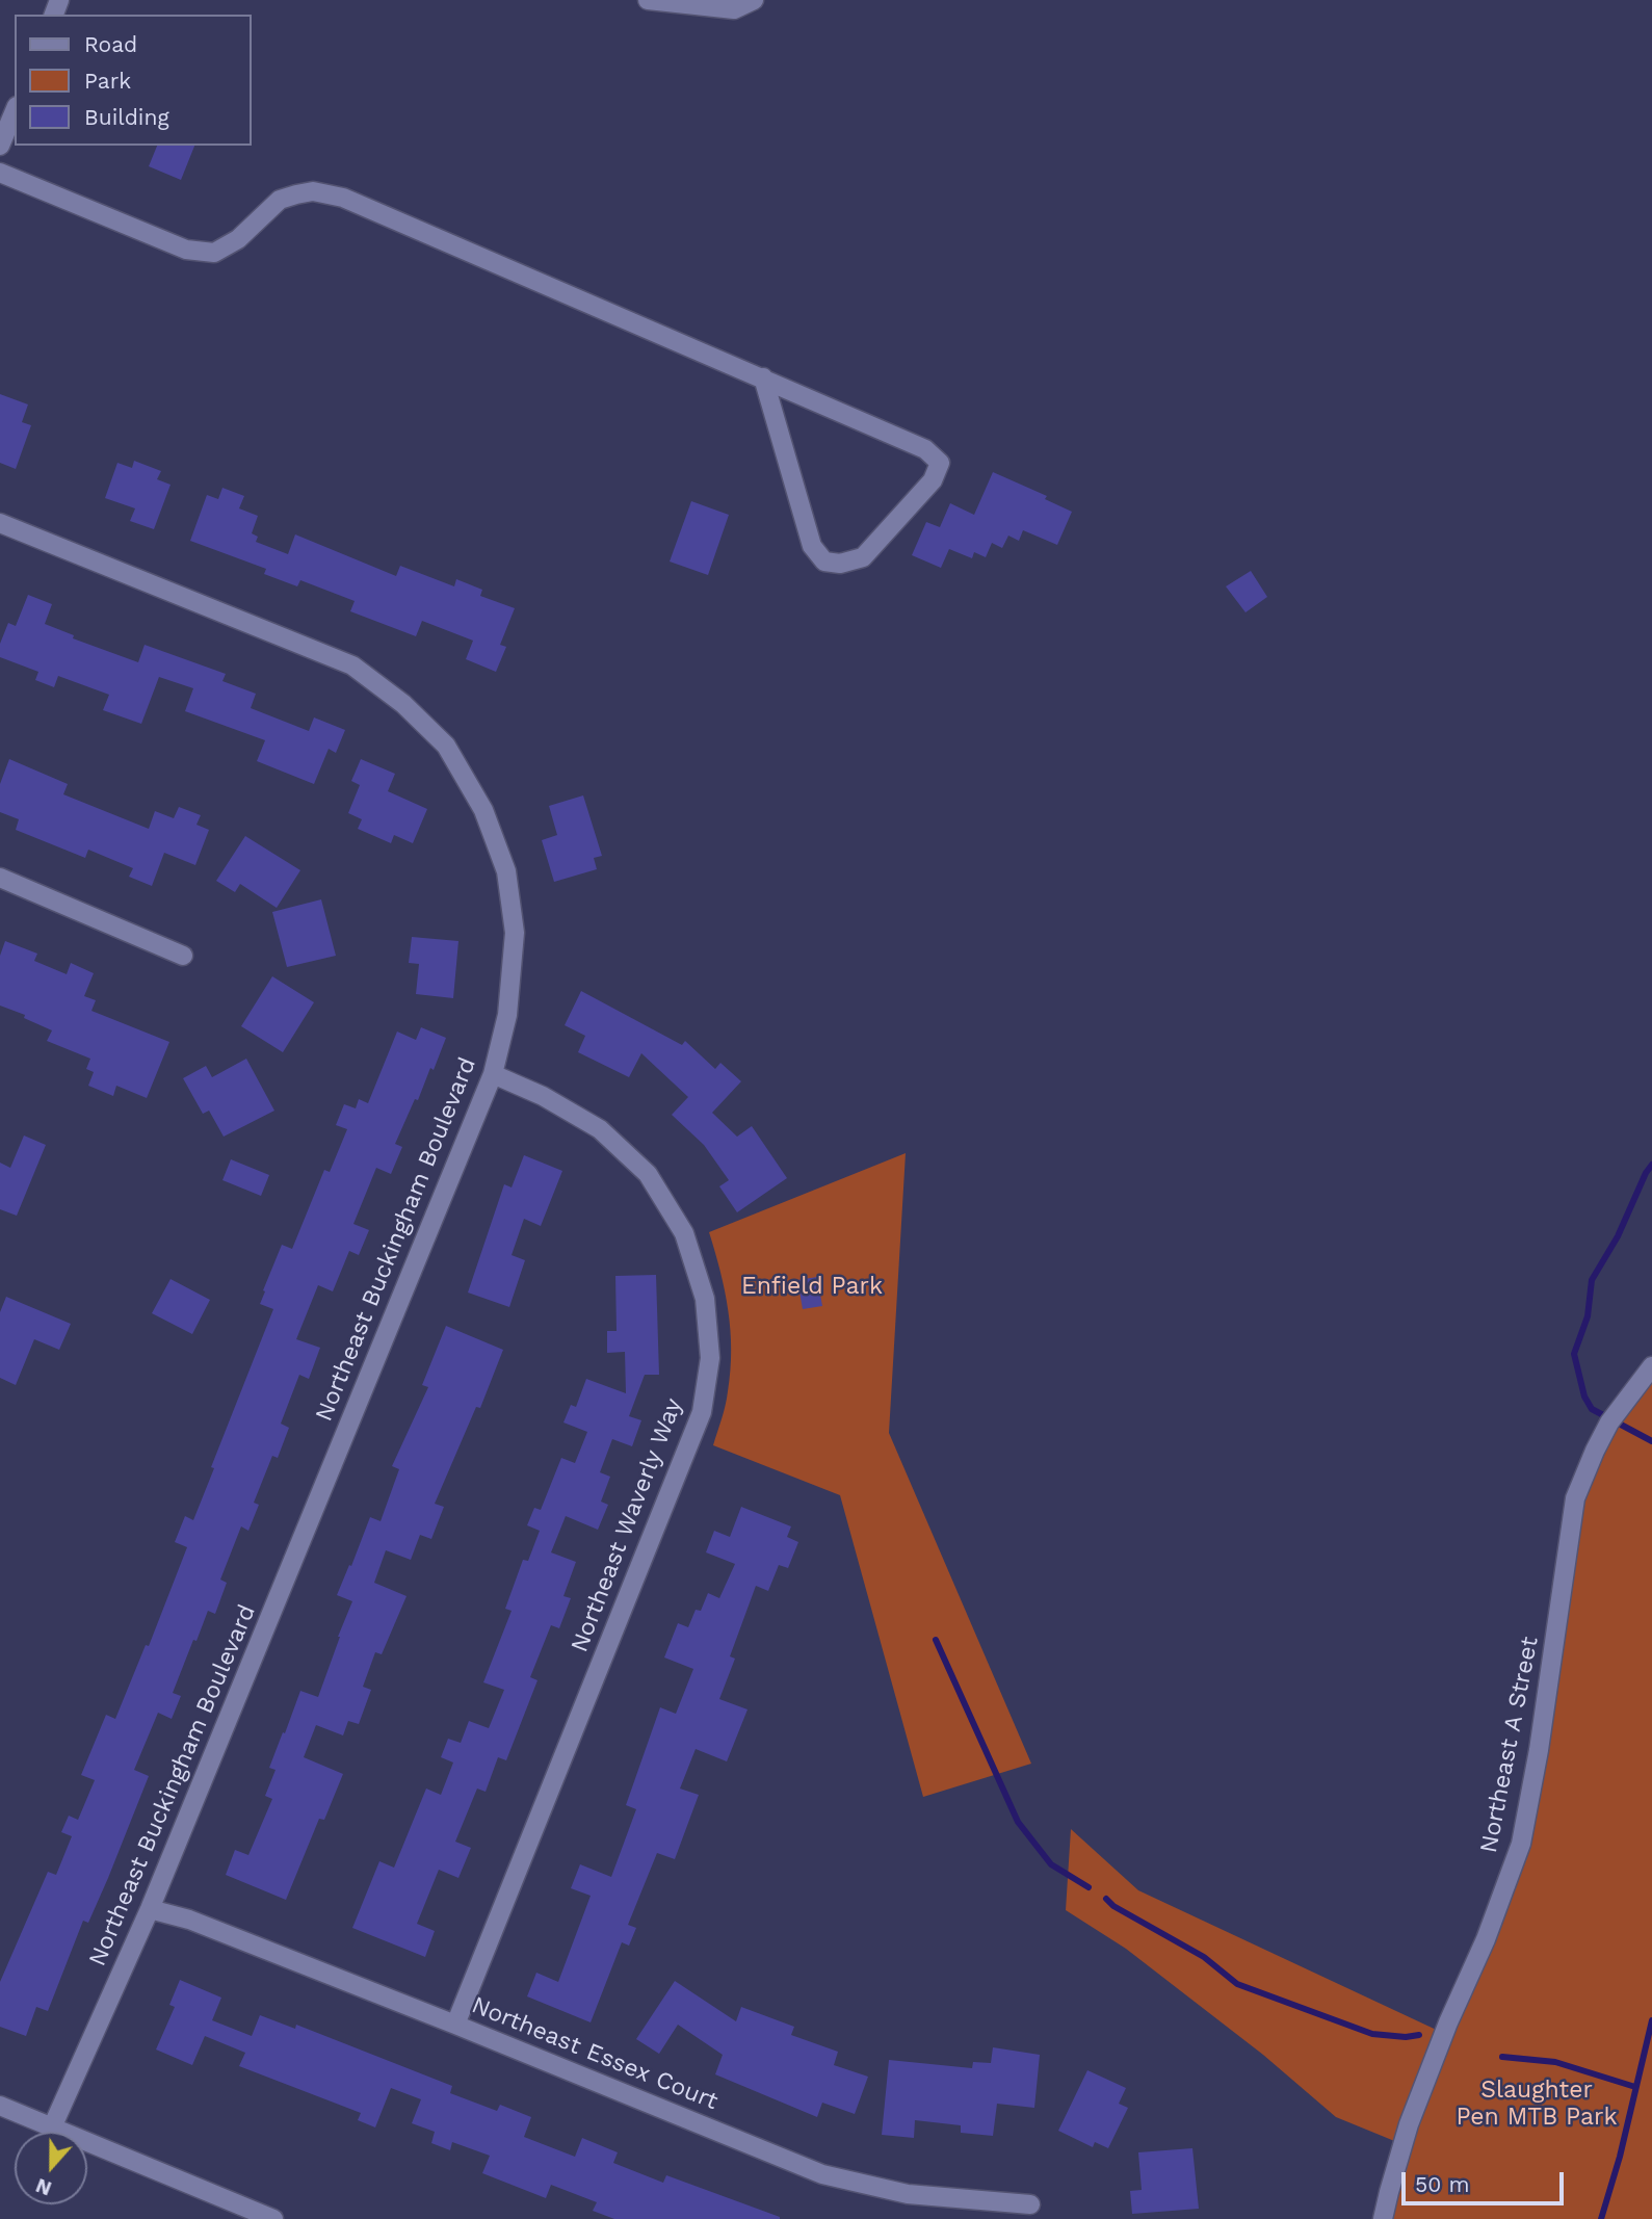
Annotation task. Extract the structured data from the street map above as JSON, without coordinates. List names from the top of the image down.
{
  "streets": {
    "street": [
      "Northeast Buckingham Boulevard",
      "Northeast Waverly Way",
      "Northeast A Street",
      "Northeast Essex Court"
    ]
  },
  "crossings": [
    ["Northeast Buckingham Boulevard", "Northeast Waverly Way"],
    ["Northeast Buckingham Boulevard", "Northeast Essex Court"],
    ["Northeast Waverly Way", "Northeast Essex Court"]
  ],
  "parks": ["Enfield Park", "Slaughter Pen MTB Park"],
  "legend": ["Road", "Park", "Building"],
  "scale_bar": "50 m",
  "north": "bottom"
}
